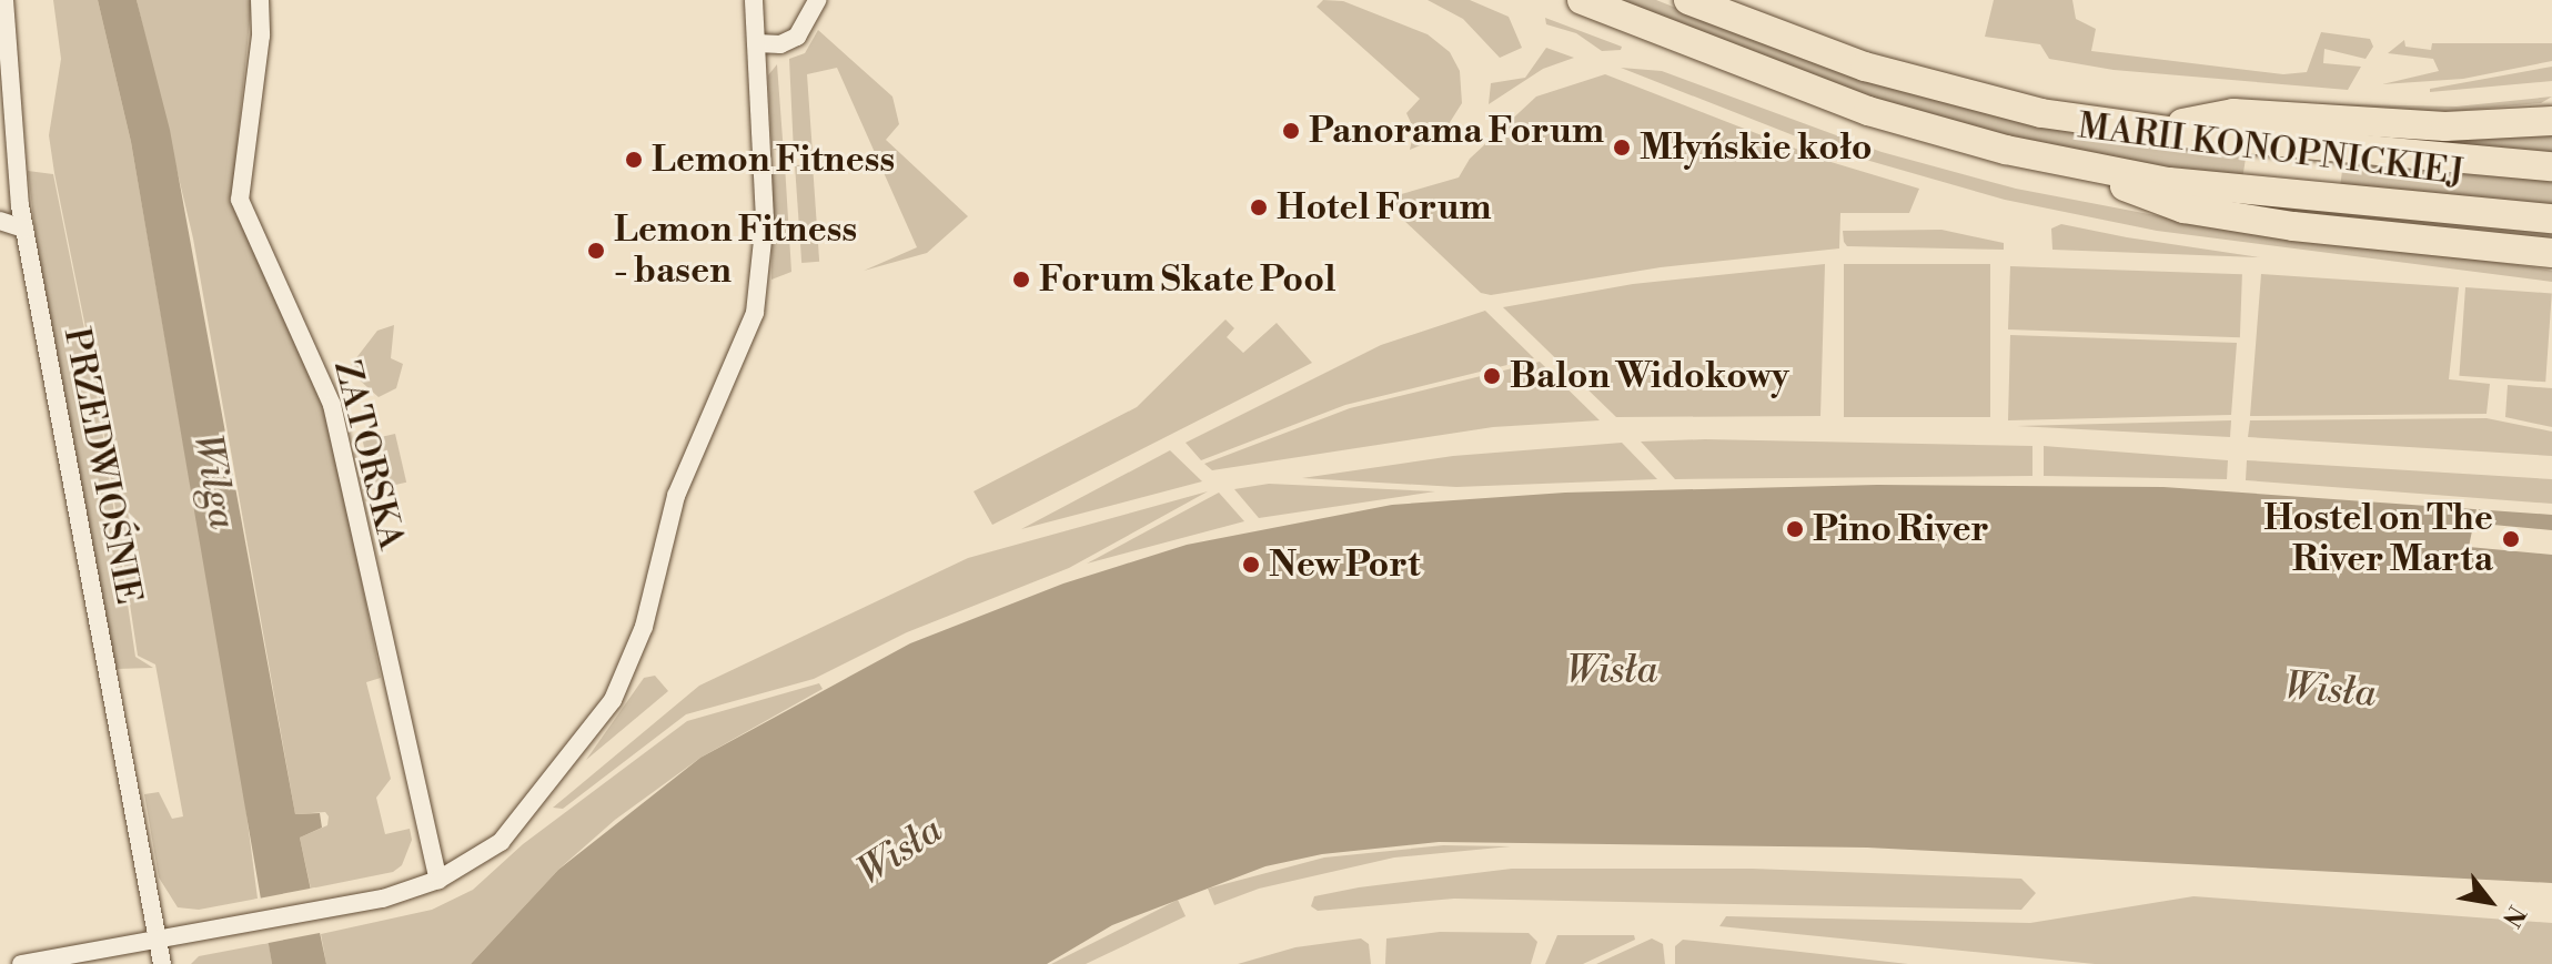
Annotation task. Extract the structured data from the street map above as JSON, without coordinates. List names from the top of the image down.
{
  "streets": {
    "main road": ["MARII KONOPNICKIEJ"],
    "street": ["ZATORSKA", "PRZEDWIOŚNIE"]
  },
  "water": ["Wilga", "Wisła"],
  "places": [
    "Panorama Forum",
    "Młyńskie koło",
    "Lemon Fitness",
    "Hotel Forum",
    "Lemon Fitness - basen",
    "Forum Skate Pool",
    "Balon Widokowy",
    "Pino River",
    "Hostel on The River Marta",
    "New Port"
  ],
  "north": "bottom right"
}
